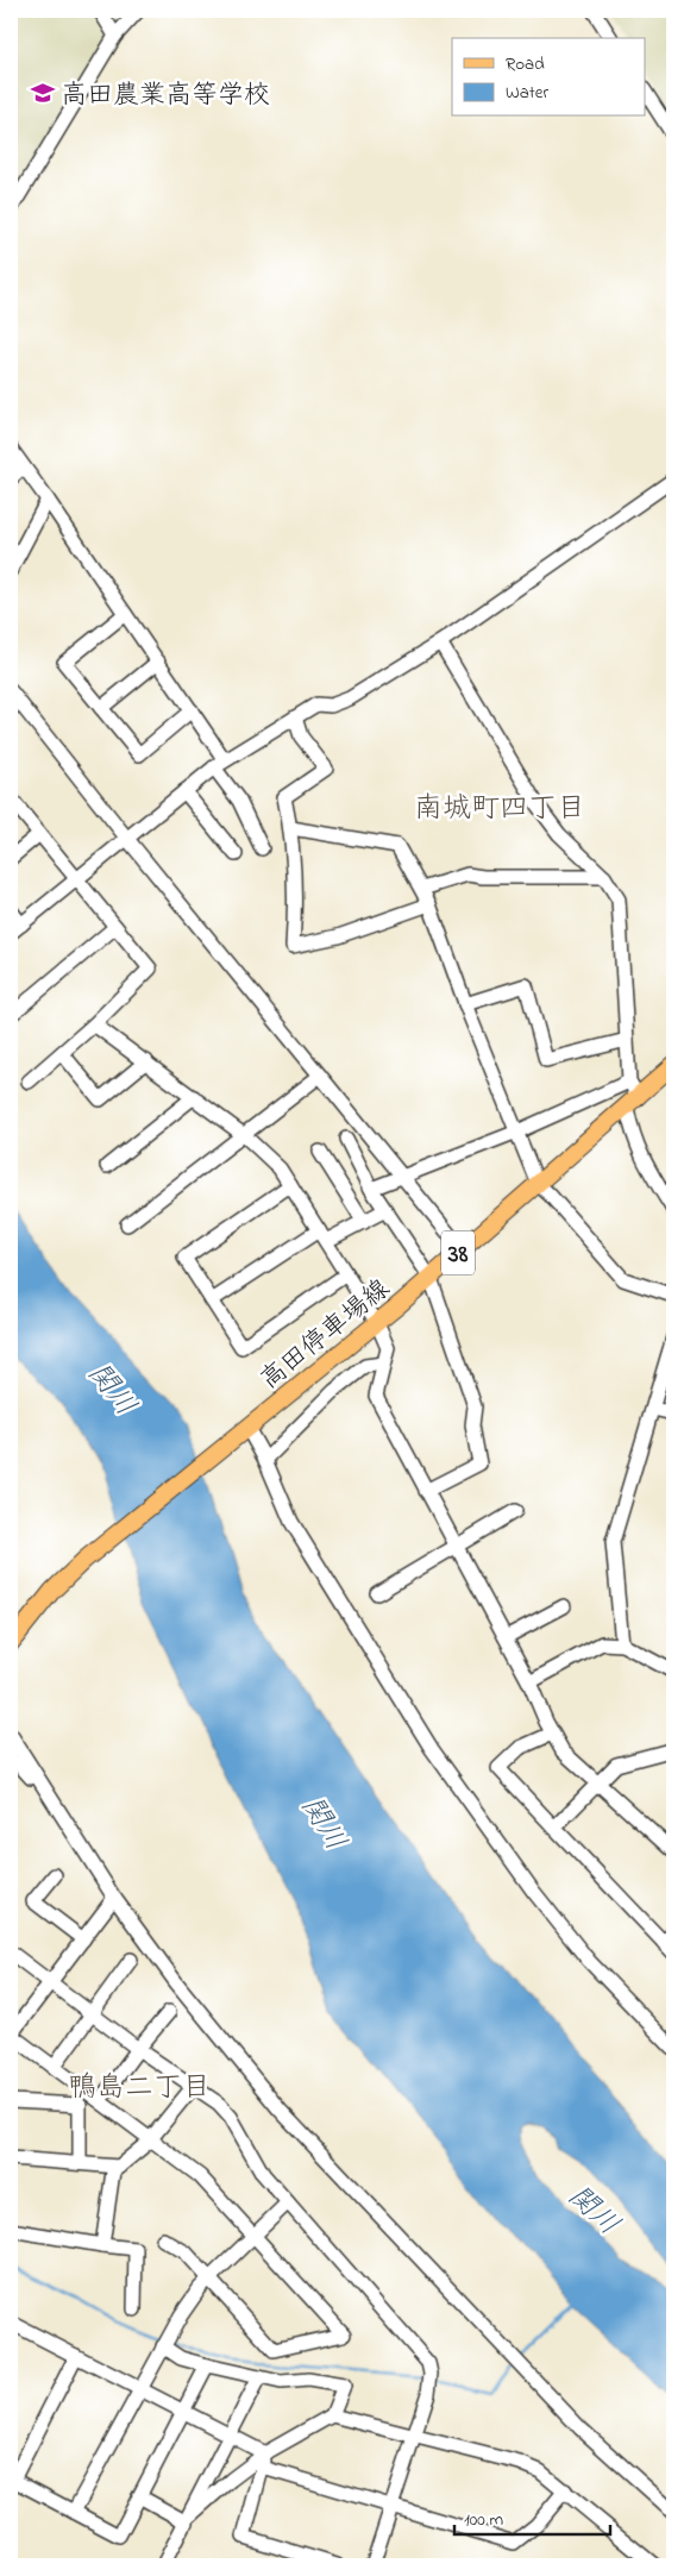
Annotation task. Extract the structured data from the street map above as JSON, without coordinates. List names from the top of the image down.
{
  "streets": {
    "main road": ["38", "高田停車場線"]
  },
  "districts": ["南城町四丁目", "鴨島二丁目"],
  "water": ["関川"],
  "places": {
    "school or university": ["高田農業高等学校"]
  },
  "legend": ["Road", "Water"],
  "scale_bar": "100 m"
}
